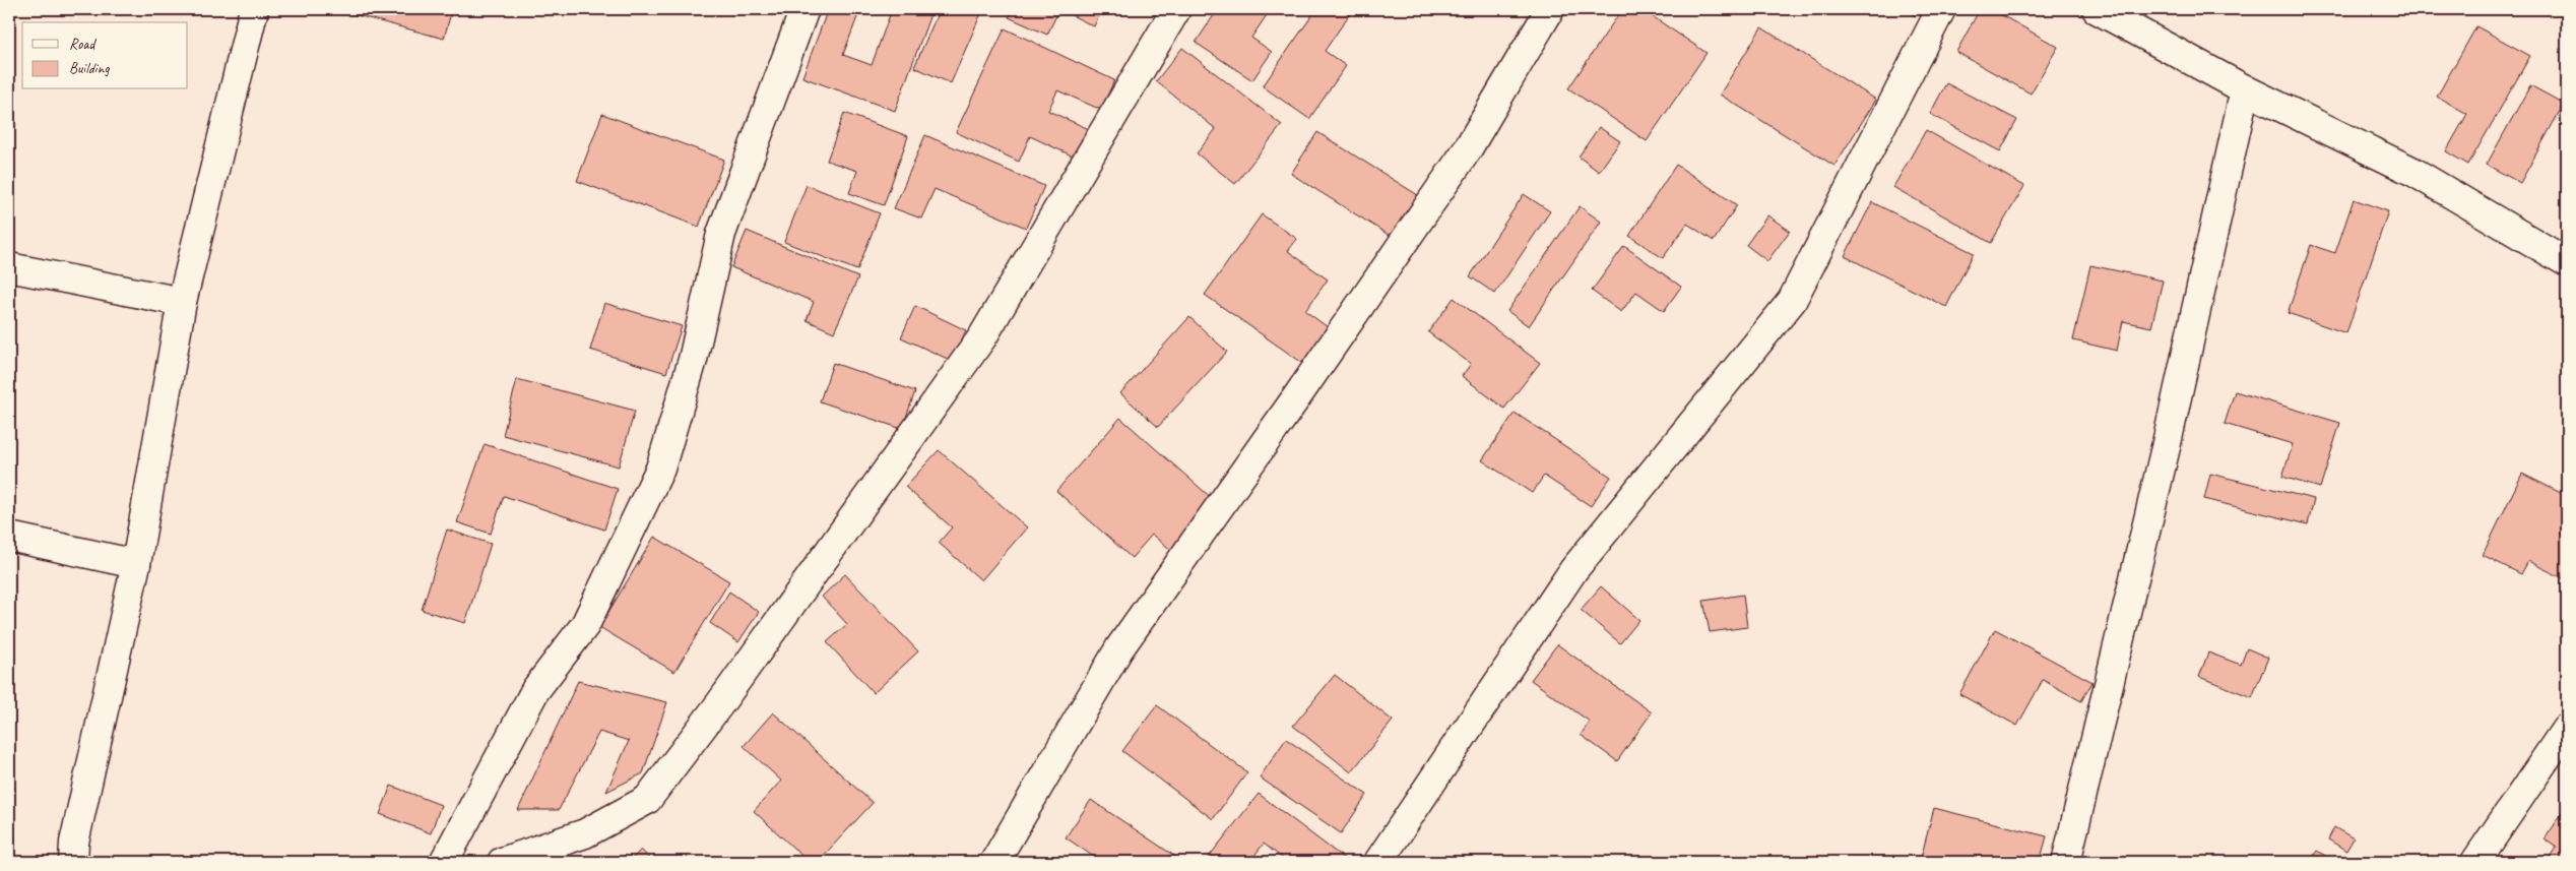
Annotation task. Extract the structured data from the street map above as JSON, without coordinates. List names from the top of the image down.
{
  "legend": ["Road", "Building"]
}
